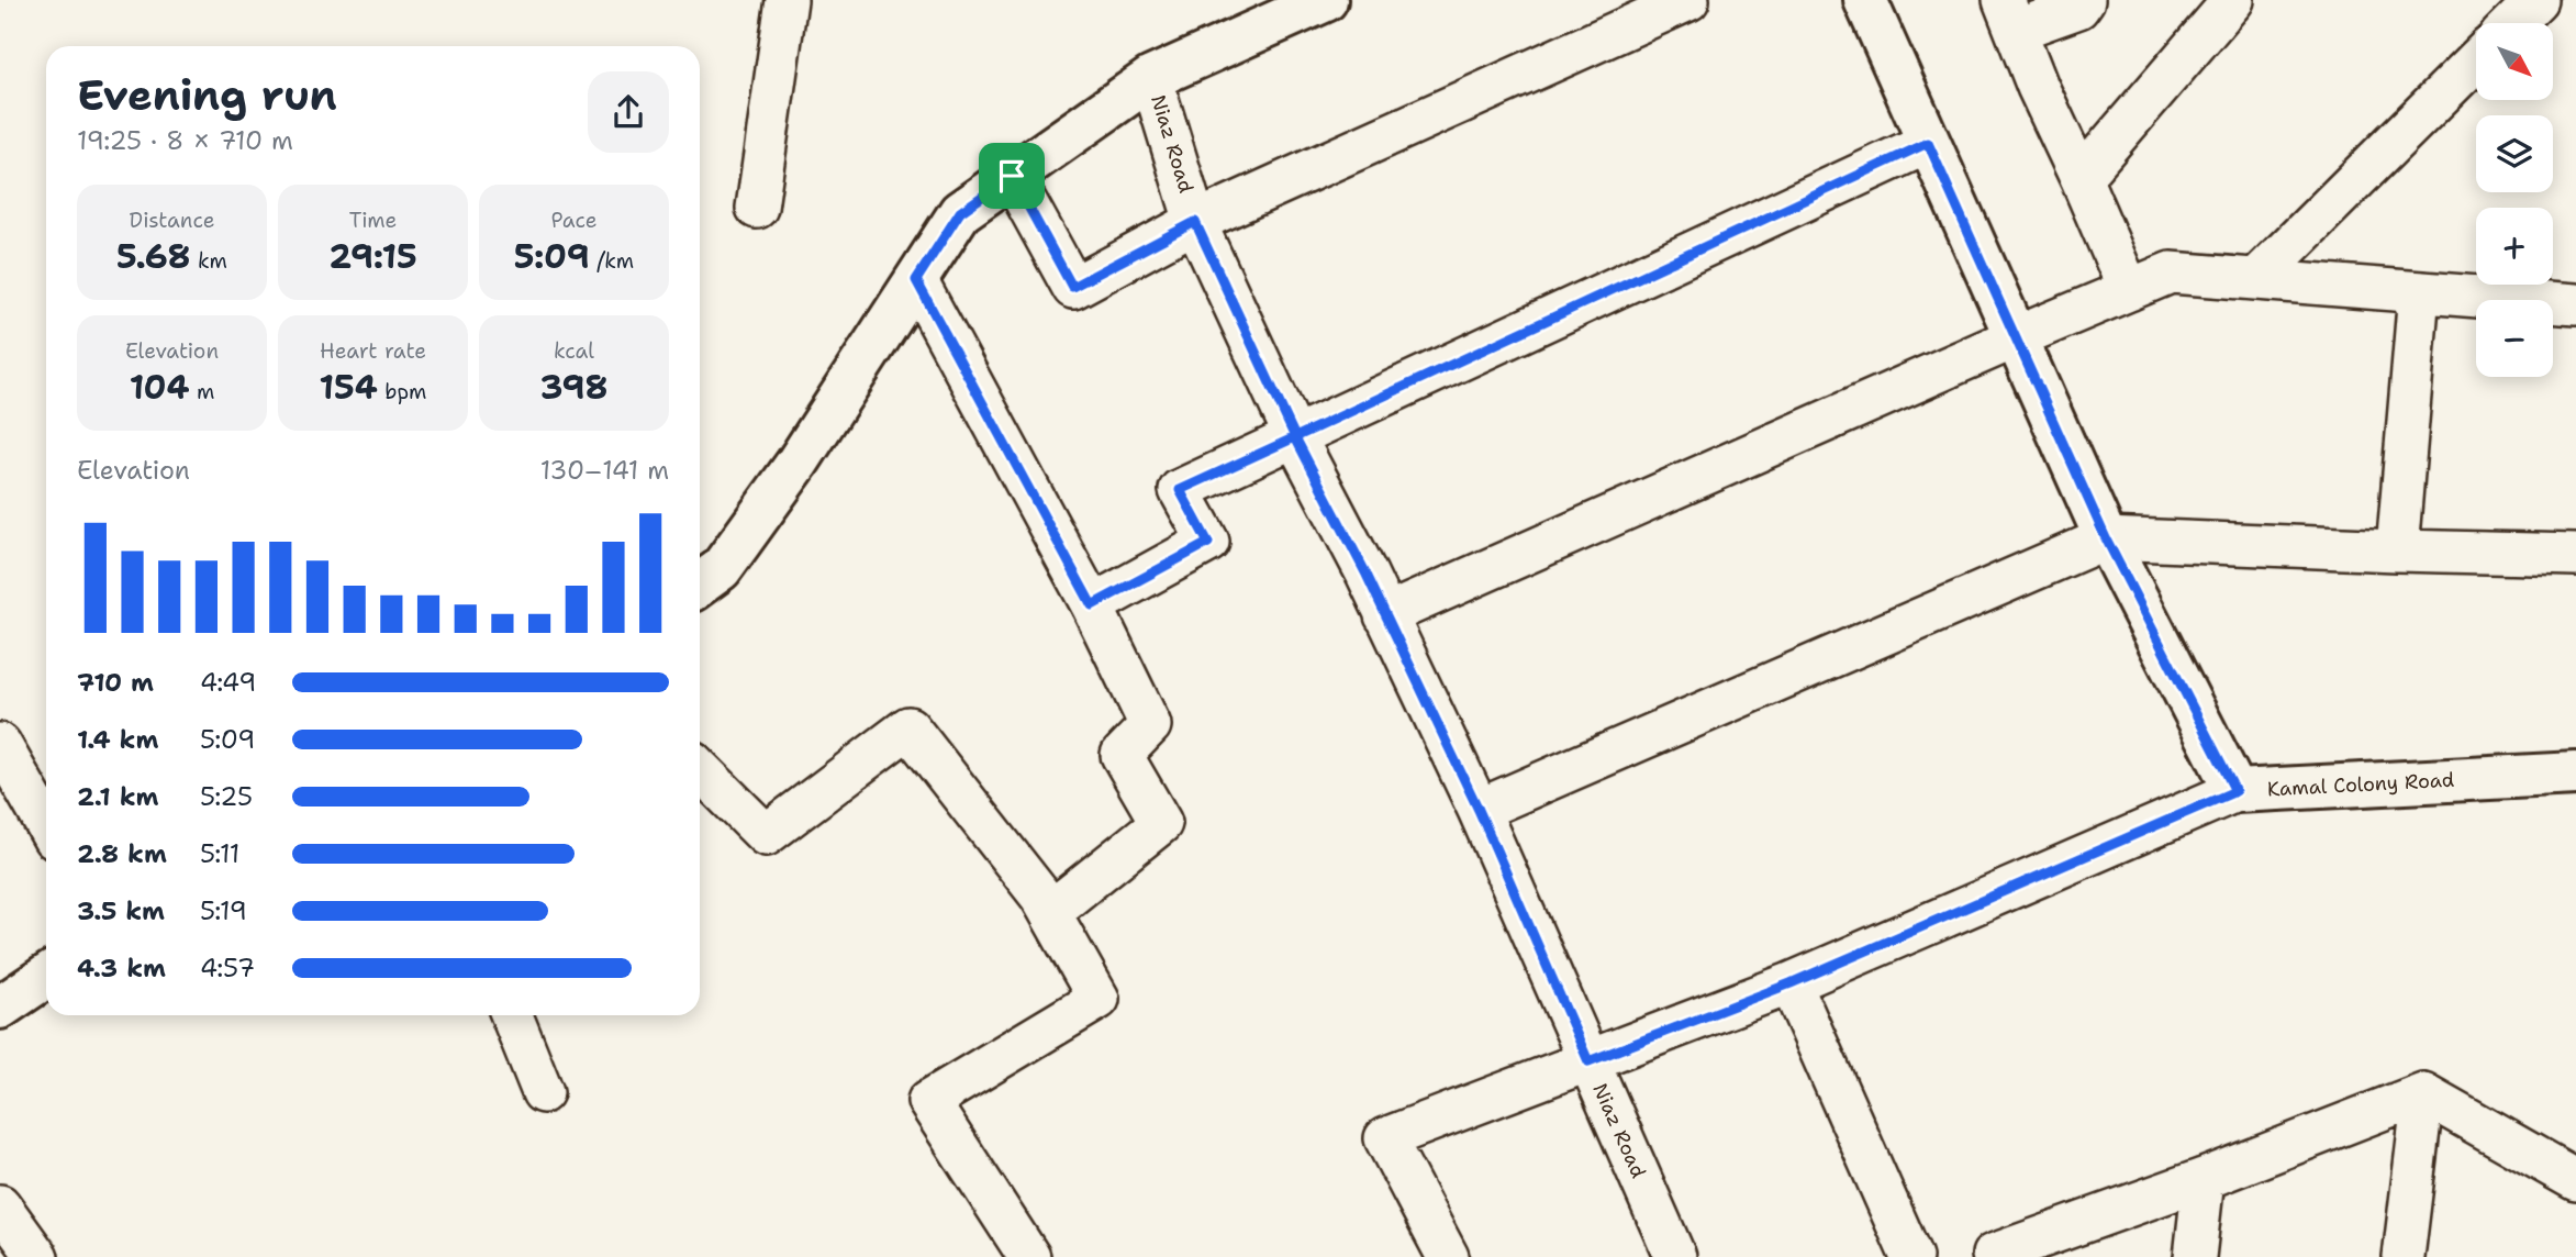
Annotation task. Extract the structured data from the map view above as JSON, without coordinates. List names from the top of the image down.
{
  "streets": {
    "street": ["Niaz Road", "Kamal Colony Road"]
  },
  "north": "bottom right",
  "page": {
    "map_buttons": ["+", "−"],
    "heading": ["Evening run", "19:25 · 8 × 710 m"],
    "stats": [
      ["Distance", "5.68 km"],
      ["Time", "29:15"],
      ["Pace", "5:09 /km"],
      ["Elevation", "104 m"],
      ["Heart rate", "154 bpm"],
      ["kcal", "398"]
    ],
    "chart": ["Elevation", "130–141 m"],
    "list": [
      {
        "name": "710 m",
        "note": "4:49"
      },
      {
        "name": "1.4 km",
        "note": "5:09"
      },
      {
        "name": "2.1 km",
        "note": "5:25"
      },
      {
        "name": "2.8 km",
        "note": "5:11"
      },
      {
        "name": "3.5 km",
        "note": "5:19"
      },
      {
        "name": "4.3 km",
        "note": "4:57"
      }
    ]
  }
}
